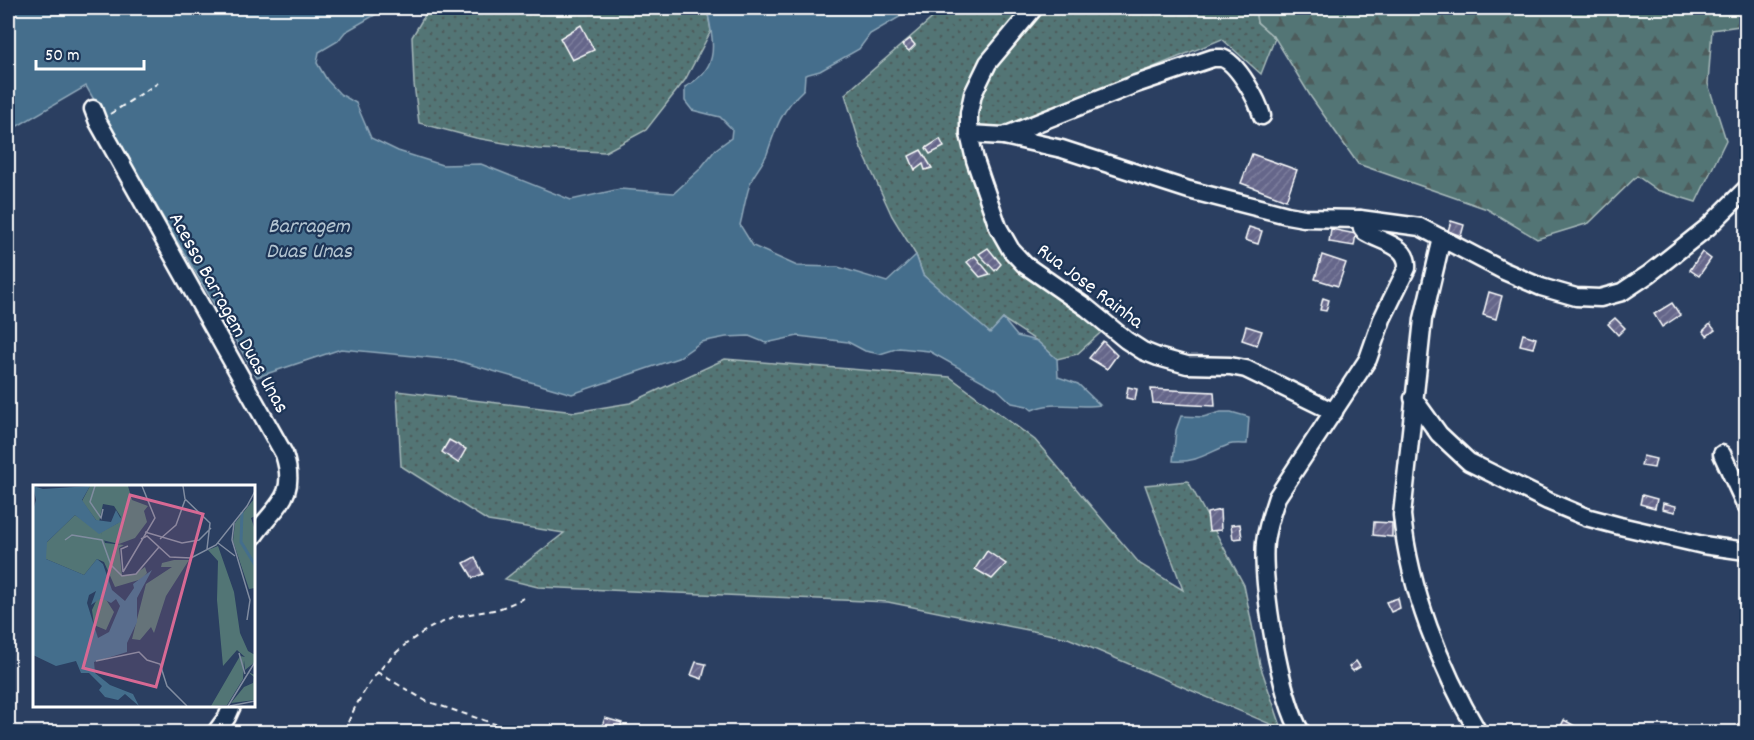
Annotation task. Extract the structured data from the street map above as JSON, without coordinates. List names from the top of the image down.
{
  "streets": {
    "street": ["Rua Jose Rainha", "Acesso Barragem Duas Unas"]
  },
  "water": ["Barragem Duas Unas"],
  "scale_bar": "50 m"
}
